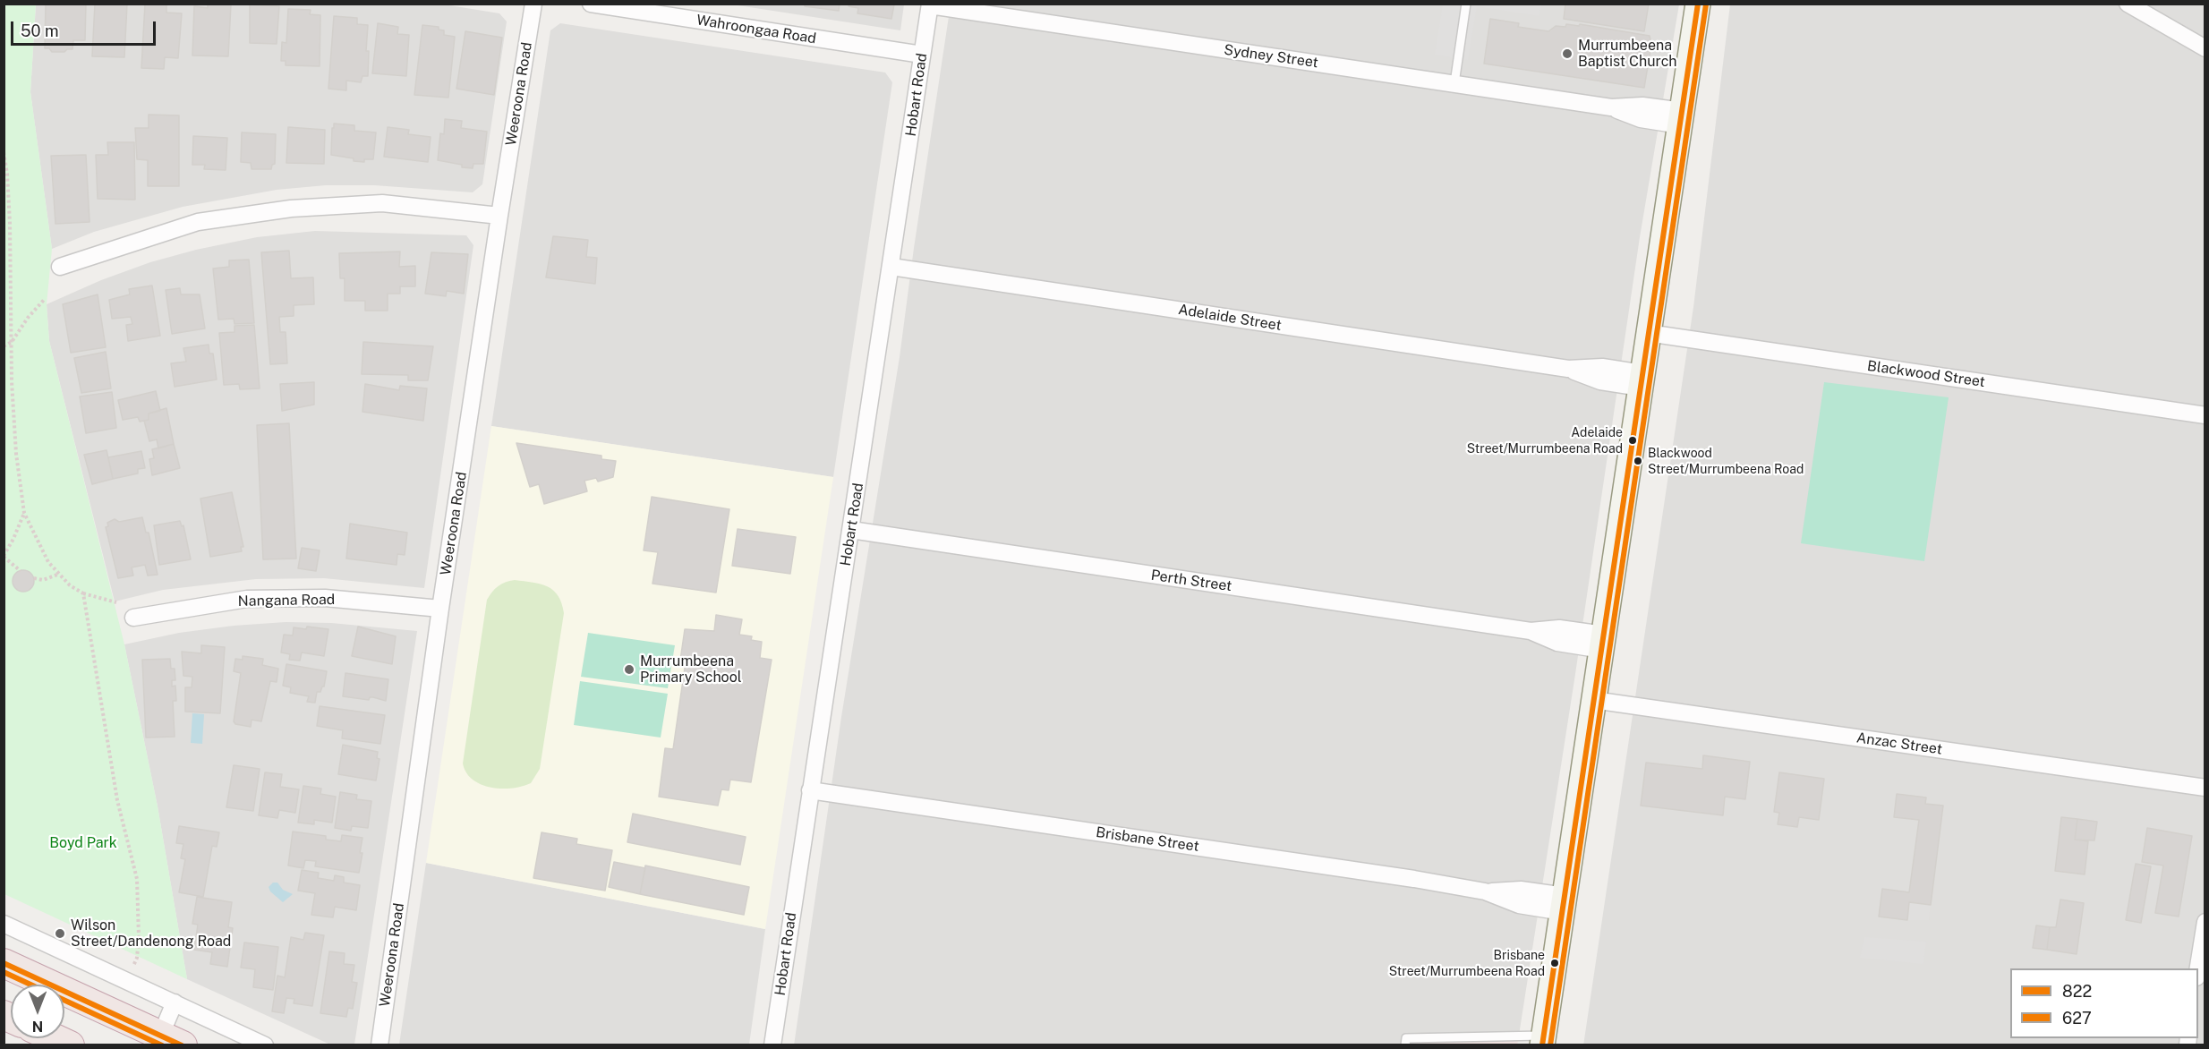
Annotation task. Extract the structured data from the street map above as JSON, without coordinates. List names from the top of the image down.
{
  "streets": {
    "street": [
      "Wahroongaa Road",
      "Sydney Street",
      "Weeroona Road",
      "Hobart Road",
      "Adelaide Street",
      "Blackwood Street",
      "Perth Street",
      "Nangana Road",
      "Anzac Street",
      "Brisbane Street"
    ]
  },
  "crossings": [
    ["Wahroongaa Road", "Hobart Road"],
    ["Sydney Street", "Hobart Road"],
    ["Weeroona Road", "Nangana Road"],
    ["Hobart Road", "Adelaide Street"],
    ["Hobart Road", "Perth Street"],
    ["Hobart Road", "Brisbane Street"]
  ],
  "parks": ["Boyd Park"],
  "places": [
    "Murrumbeena Baptist Church",
    "Adelaide Street/Murrumbeena Road",
    "Blackwood Street/Murrumbeena Road",
    "Murrumbeena Primary School",
    "Wilson Street/Dandenong Road",
    "Brisbane Street/Murrumbeena Road"
  ],
  "lines": ["transit line 822", "transit line 627"],
  "legend": ["822", "627"],
  "scale_bar": "50 m",
  "north": "bottom"
}
